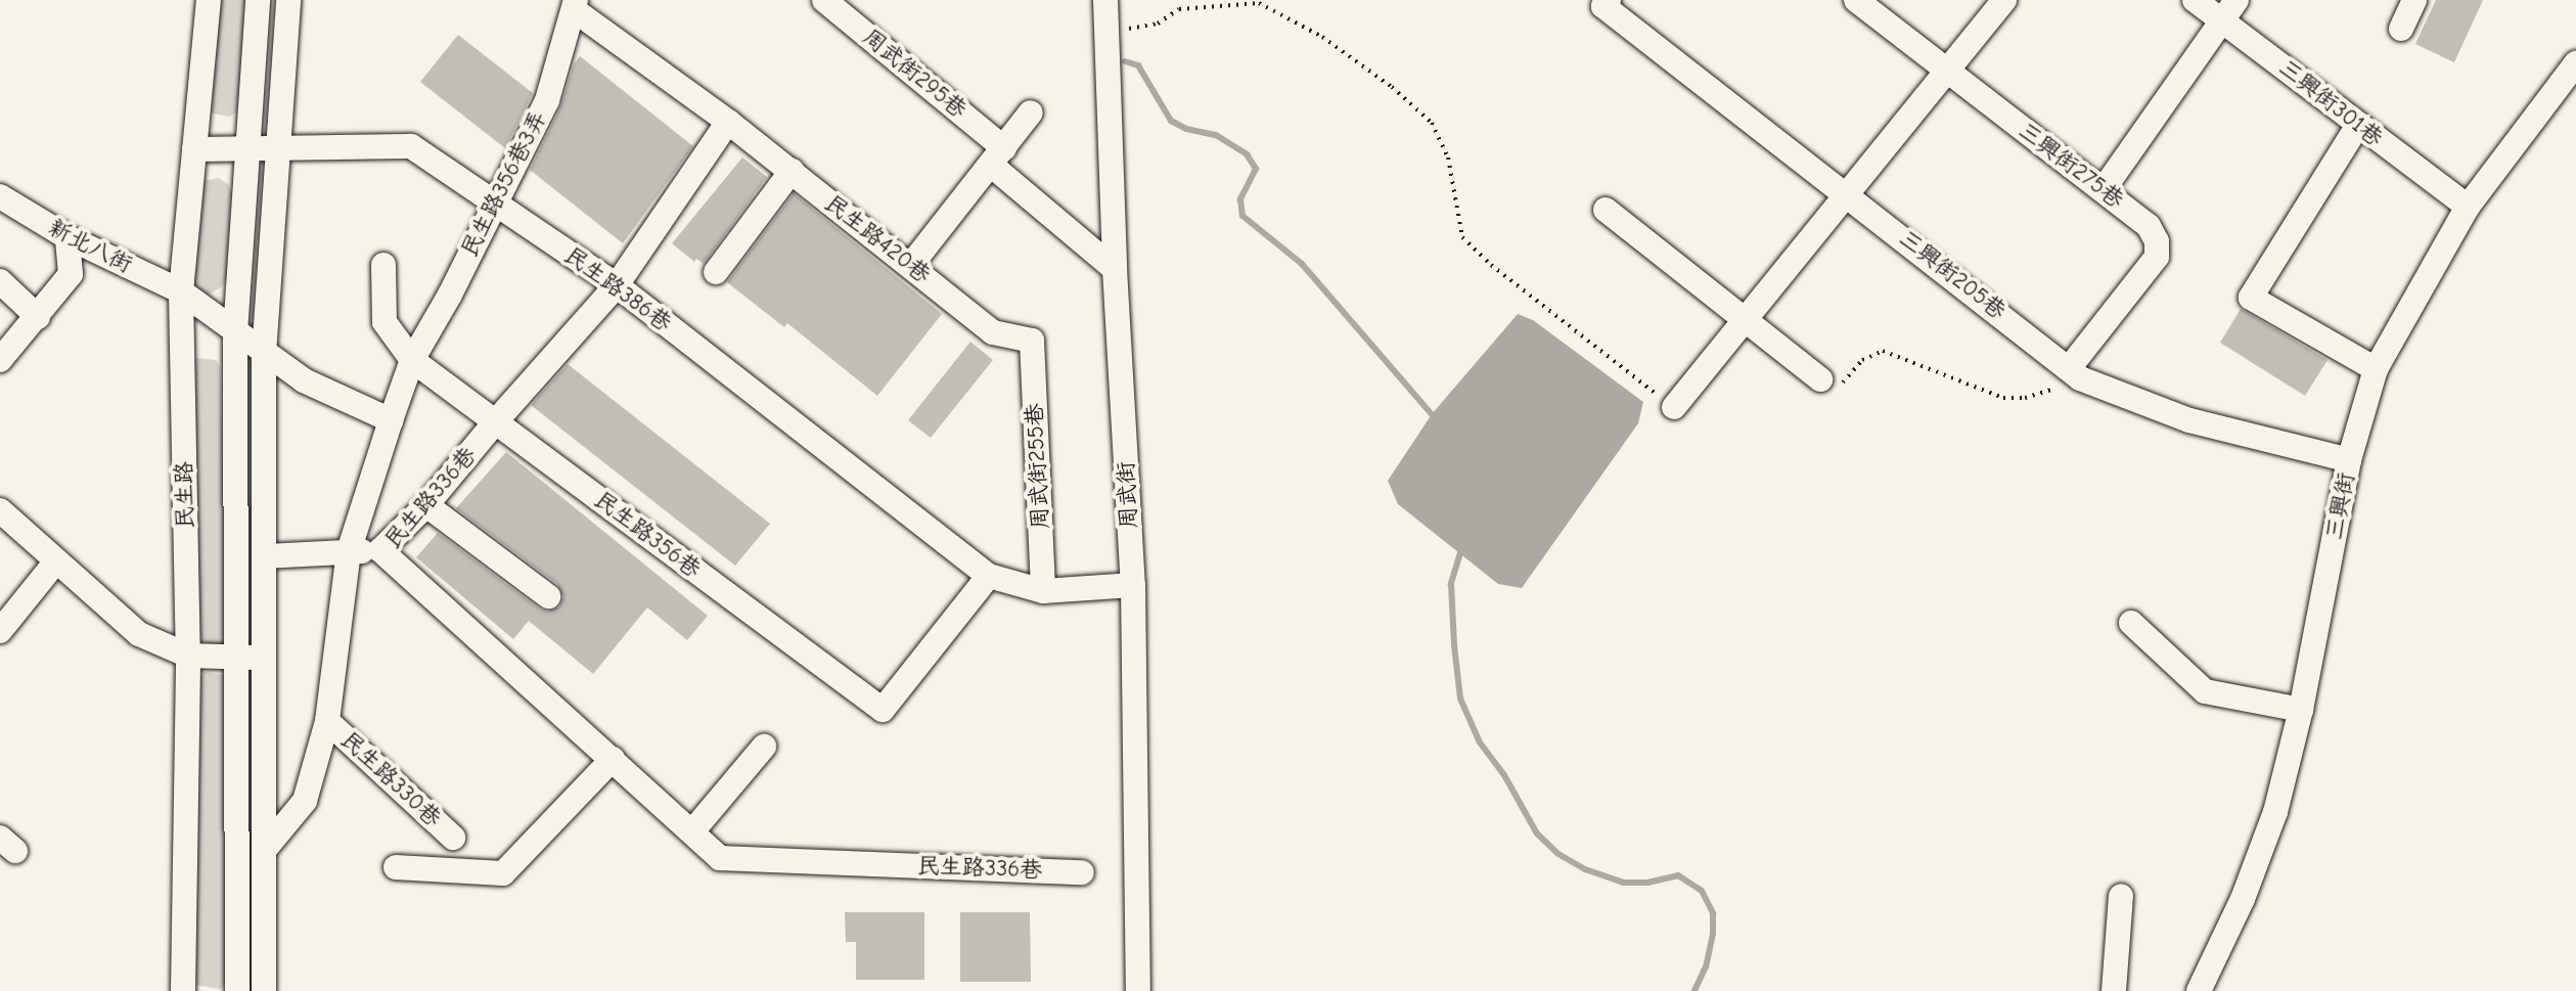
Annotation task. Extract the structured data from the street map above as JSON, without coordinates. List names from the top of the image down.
{
  "streets": {
    "street": [
      "周武街295巷",
      "三興街301巷",
      "三興街275巷",
      "民生路356巷3弄",
      "民生路420巷",
      "新北八街",
      "三興街205巷",
      "民生路386巷",
      "周武街255巷",
      "民生路",
      "周武街",
      "民生路336巷",
      "三興街",
      "民生路356巷",
      "民生路330巷"
    ]
  },
  "crossings": [
    ["周武街295巷", "周武街"],
    ["三興街301巷", "三興街"],
    ["三興街275巷", "三興街205巷"],
    ["民生路356巷3弄", "民生路420巷"],
    ["民生路356巷3弄", "民生路386巷"],
    ["民生路356巷3弄", "民生路356巷"],
    ["民生路420巷", "周武街255巷"],
    ["新北八街", "民生路"],
    ["三興街205巷", "三興街"],
    ["民生路386巷", "民生路"],
    ["民生路386巷", "民生路336巷"],
    ["民生路386巷", "民生路356巷"],
    ["民生路336巷", "民生路356巷"]
  ]
}
